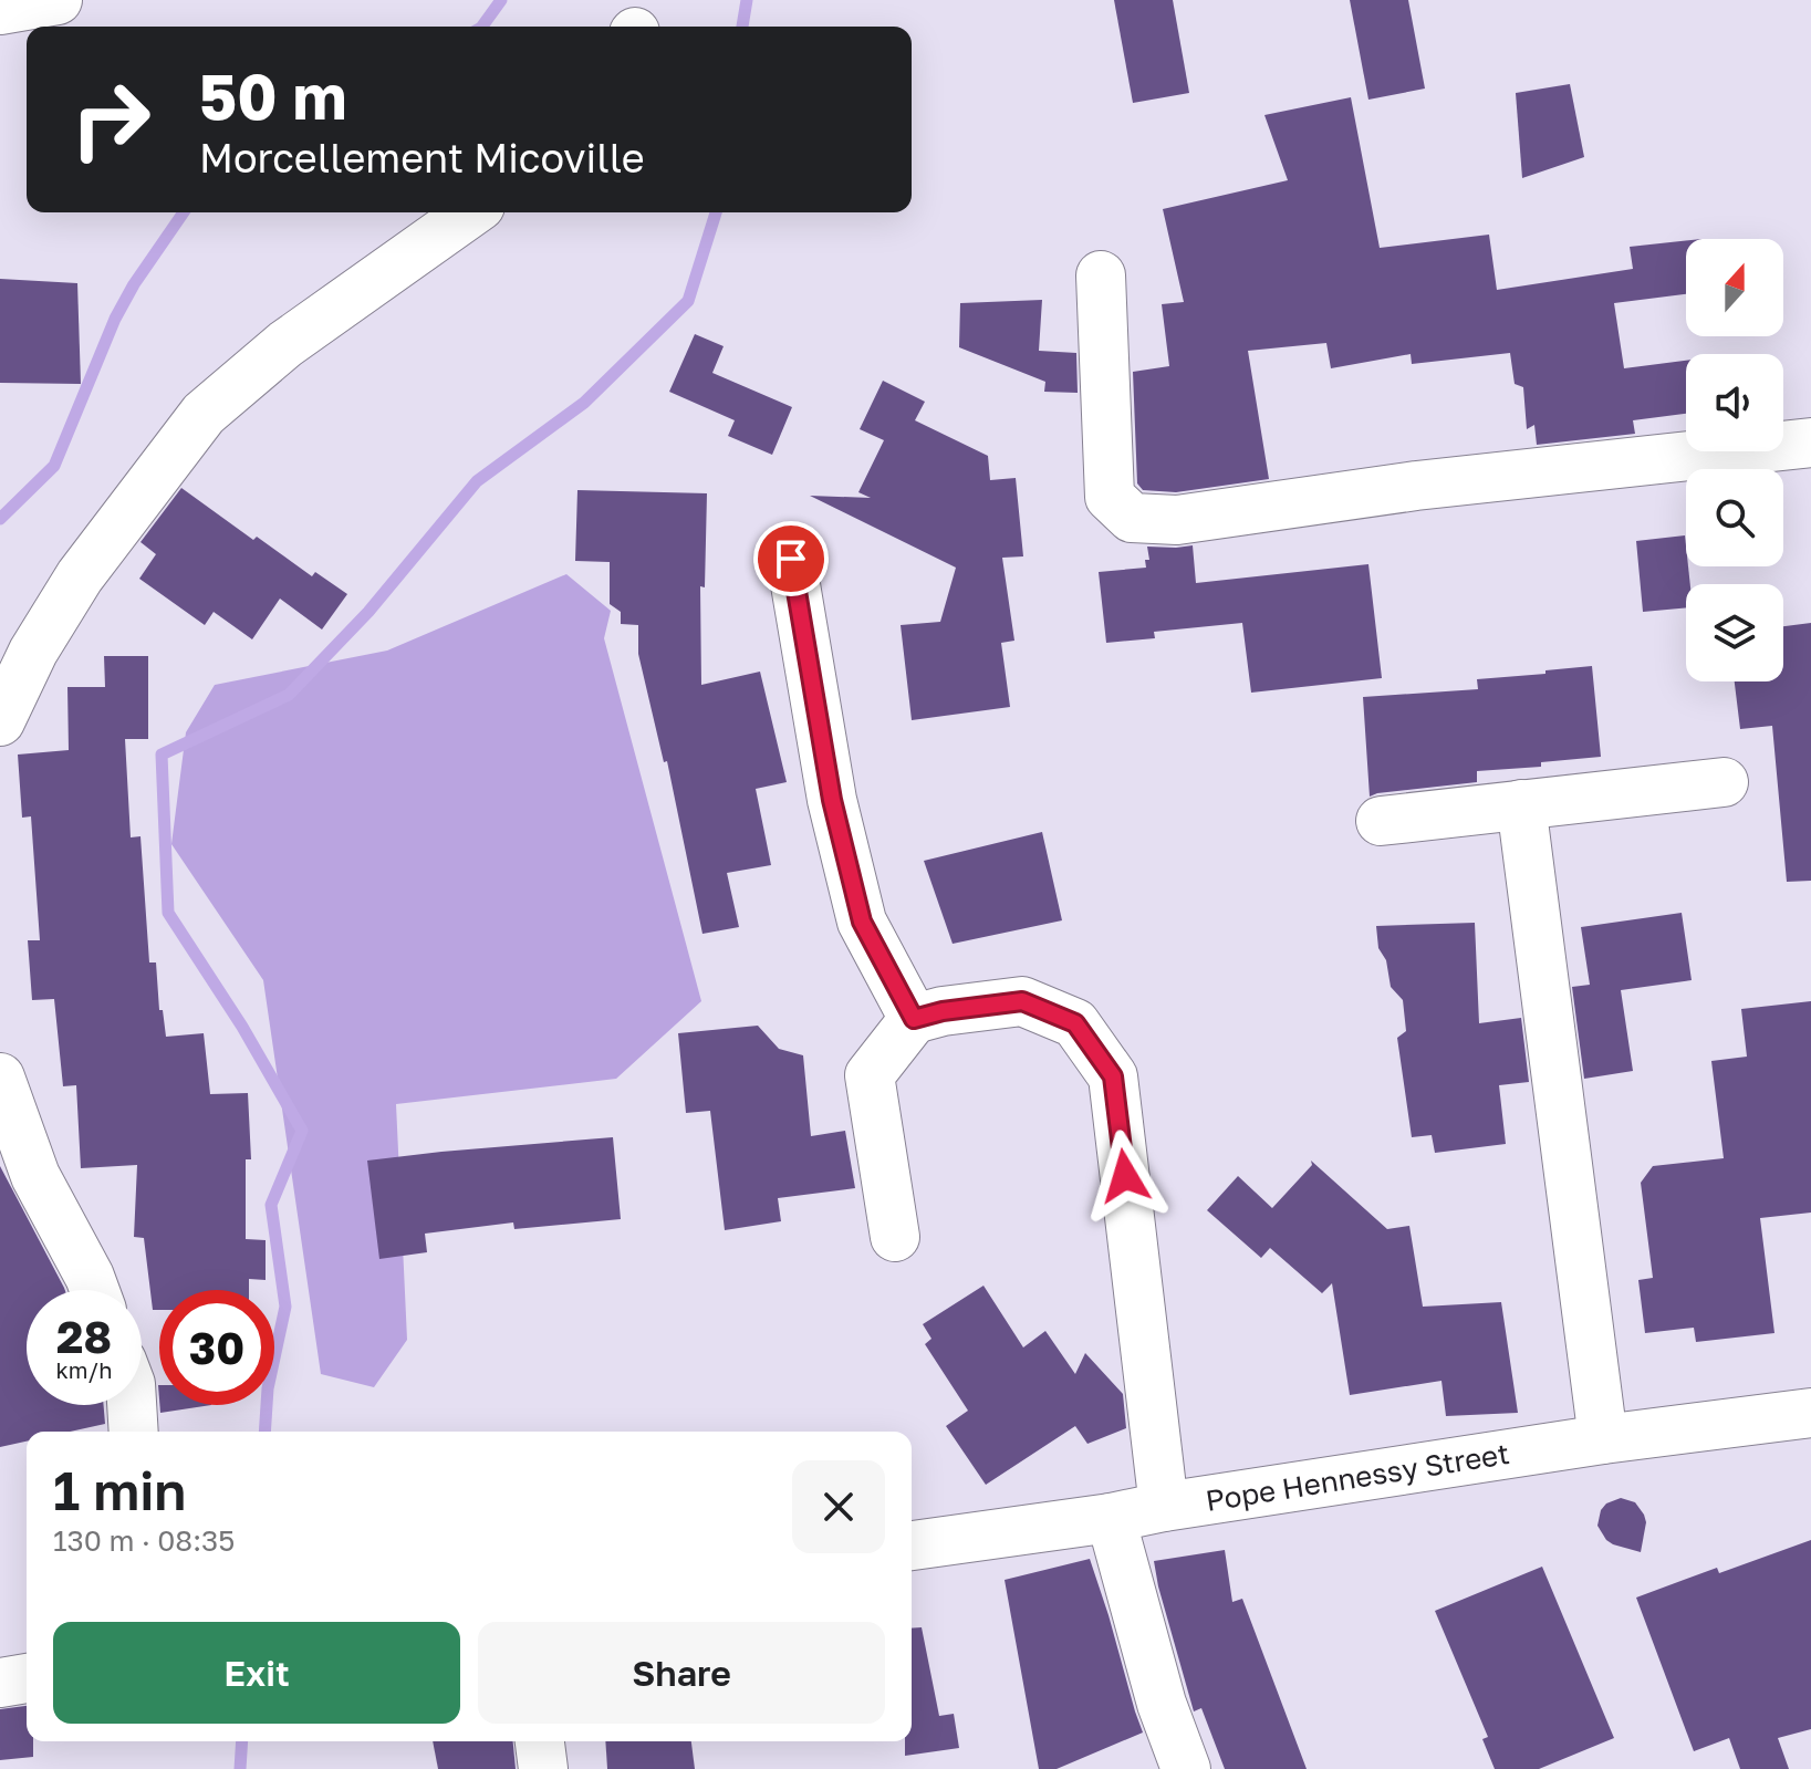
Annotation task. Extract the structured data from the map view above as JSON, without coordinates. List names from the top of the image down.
{
  "streets": {
    "street": ["Pope Hennessy Street"]
  },
  "north": "top",
  "page": {
    "turn": ["50 m", "Morcellement Micoville"],
    "speed": "28 km/h",
    "limit": "30",
    "heading": ["1 min", "130 m · 08:35"],
    "buttons": ["Exit", "Share"]
  }
}
